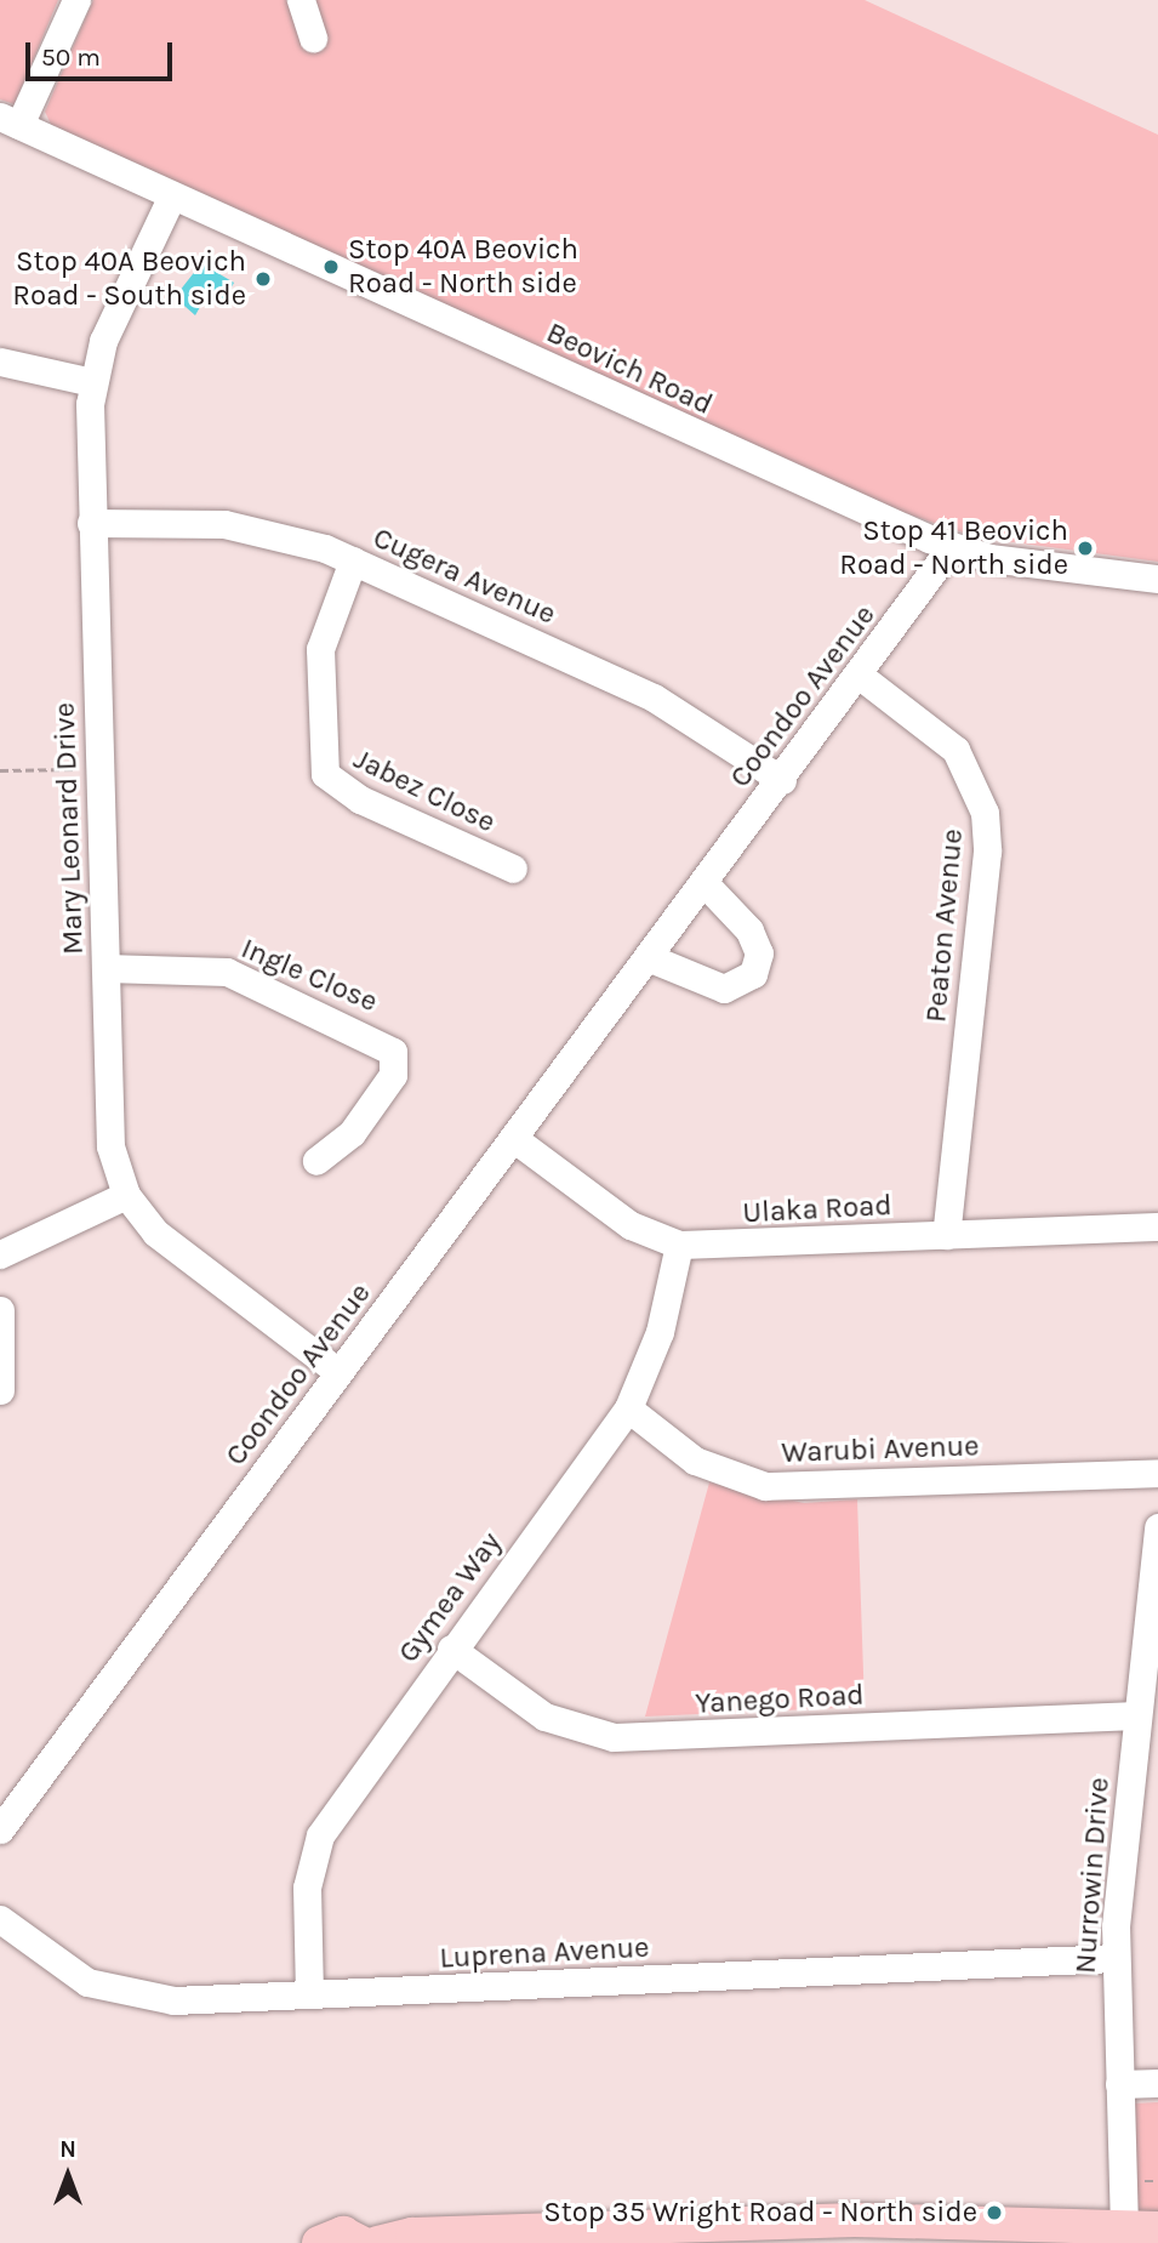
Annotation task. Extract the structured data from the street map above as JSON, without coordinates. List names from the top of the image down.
{
  "streets": {
    "street": [
      "Beovich Road",
      "Cugera Avenue",
      "Coondoo Avenue",
      "Jabez Close",
      "Mary Leonard Drive",
      "Peaton Avenue",
      "Ingle Close",
      "Ulaka Road",
      "Warubi Avenue",
      "Gymea Way",
      "Yanego Road",
      "Nurrowin Drive",
      "Luprena Avenue"
    ]
  },
  "crossings": [
    ["Beovich Road", "Coondoo Avenue"],
    ["Beovich Road", "Mary Leonard Drive"],
    ["Cugera Avenue", "Coondoo Avenue"],
    ["Cugera Avenue", "Jabez Close"],
    ["Cugera Avenue", "Mary Leonard Drive"],
    ["Coondoo Avenue", "Mary Leonard Drive"],
    ["Coondoo Avenue", "Peaton Avenue"],
    ["Coondoo Avenue", "Ulaka Road"],
    ["Mary Leonard Drive", "Ingle Close"],
    ["Peaton Avenue", "Ulaka Road"],
    ["Ulaka Road", "Gymea Way"],
    ["Warubi Avenue", "Gymea Way"],
    ["Gymea Way", "Yanego Road"],
    ["Gymea Way", "Luprena Avenue"],
    ["Yanego Road", "Nurrowin Drive"],
    ["Nurrowin Drive", "Luprena Avenue"]
  ],
  "places": [
    "Stop 40A Beovich Road - North side",
    "Stop 40A Beovich Road - South side",
    "Stop 41 Beovich Road - North side",
    "Stop 35 Wright Road - North side"
  ],
  "scale_bar": "50 m",
  "north": "top"
}
